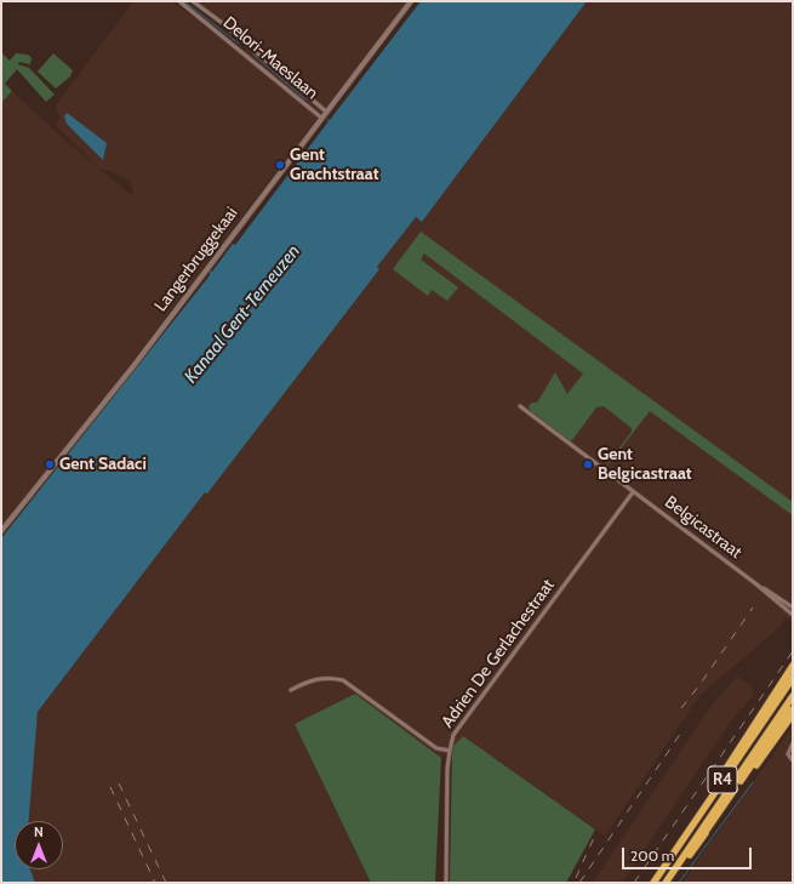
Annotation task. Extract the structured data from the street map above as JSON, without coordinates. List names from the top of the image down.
{
  "streets": {
    "highway": ["R4"],
    "main road": ["Langerbruggekaai"],
    "street": ["Delori-Maeslaan", "Belgicastraat", "Adrien De Gerlachestraat"]
  },
  "crossings": [
    ["Delori-Maeslaan", "Langerbruggekaai"],
    ["Belgicastraat", "Adrien De Gerlachestraat"]
  ],
  "water": ["Kanaal Gent-Terneuzen"],
  "places": ["Gent Grachtstraat", "Gent Sadaci", "Gent Belgicastraat"],
  "scale_bar": "200 m",
  "north": "top"
}
